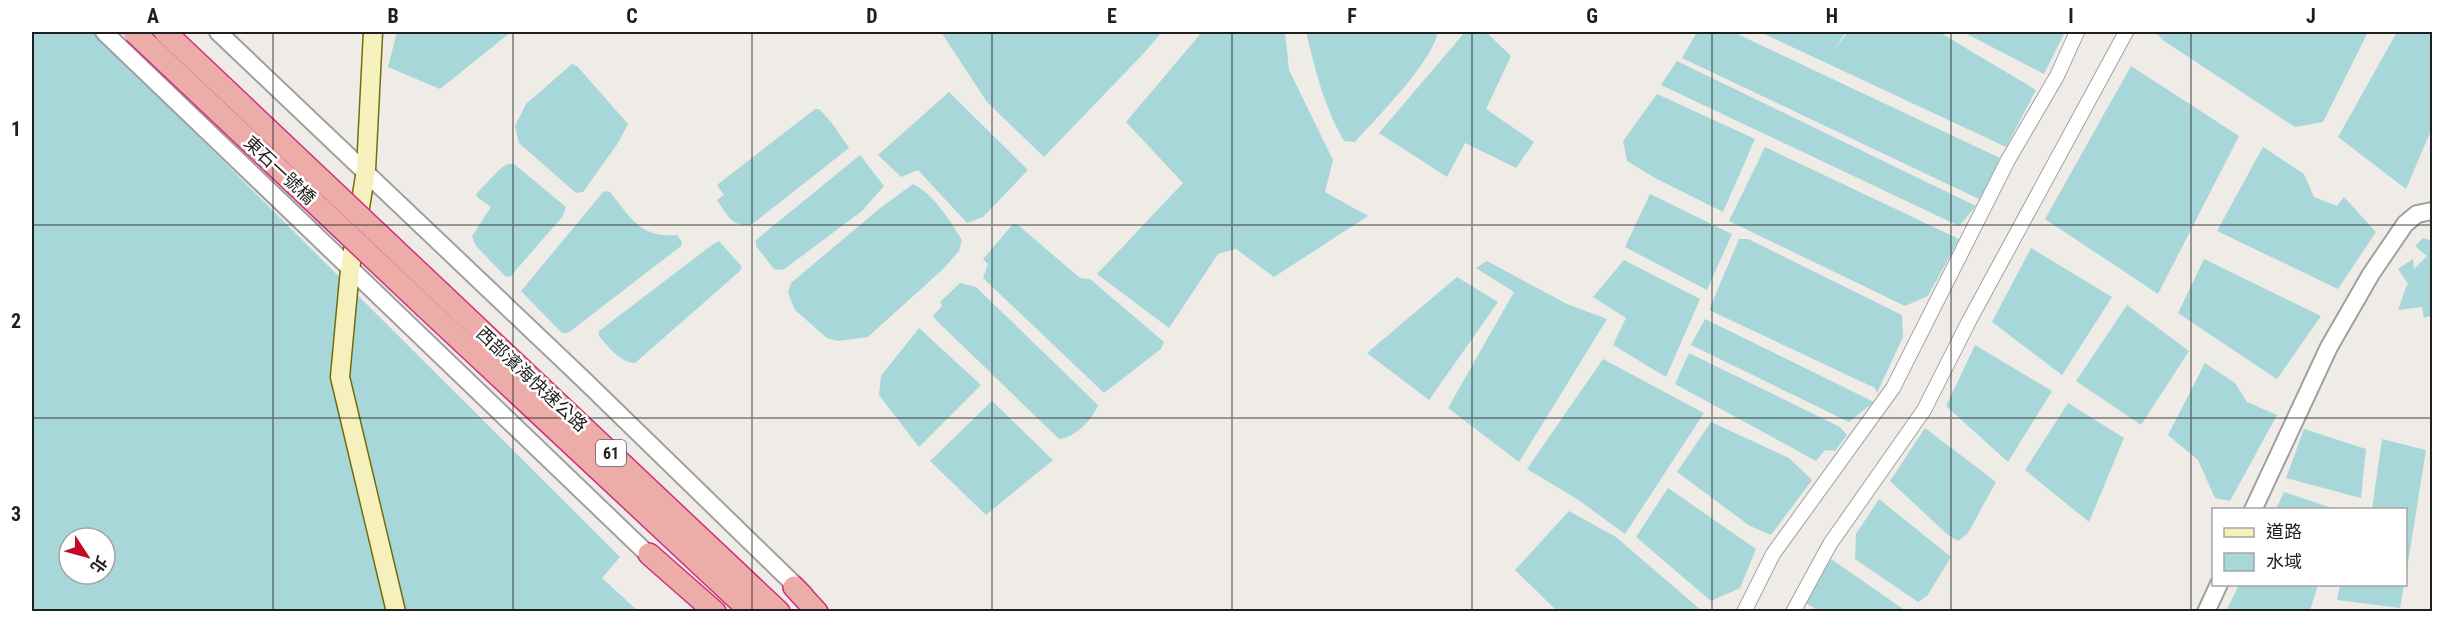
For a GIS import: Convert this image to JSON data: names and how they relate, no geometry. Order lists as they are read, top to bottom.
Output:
{
  "streets": {
    "highway": ["東石一號橋", "西部濱海快速公路", "61"]
  },
  "crossings": [
    ["東石一號橋", "西部濱海快速公路"]
  ],
  "legend": ["道路", "水域"],
  "north": "bottom right",
  "grid": {
    "columns": [
      "A",
      "B",
      "C",
      "D",
      "E",
      "F",
      "G",
      "H",
      "I",
      "J"
    ],
    "rows": ["1", "2", "3"]
  }
}
